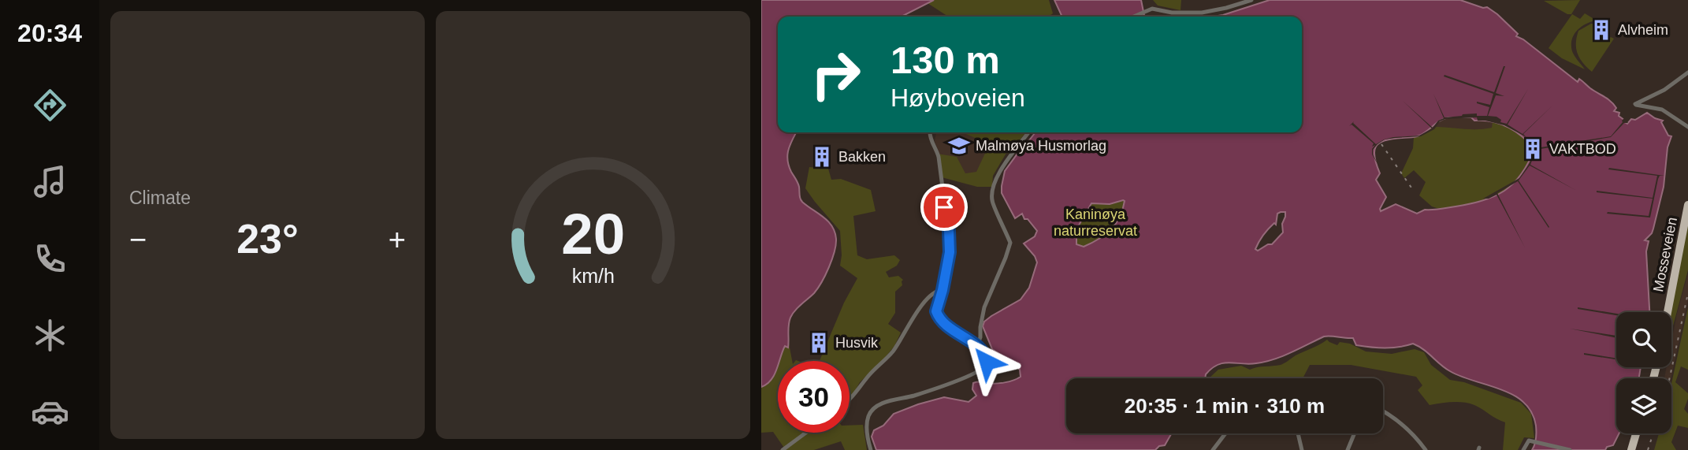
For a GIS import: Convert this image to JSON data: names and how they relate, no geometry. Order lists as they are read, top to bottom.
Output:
{
  "streets": {
    "highway": ["Mosseveien"]
  },
  "parks": ["Kaninøya naturreservat"],
  "places": {
    "building": [
      "Alvheim",
      "VAKTBOD",
      "Bakken",
      "Husvik"
    ],
    "school or university": ["Malmøya Husmorlag"]
  },
  "page": {
    "tabs": "20:34",
    "tile": "Climate",
    "turn": ["130 m", "Høyboveien"],
    "heat": ["−", "23°", "+"],
    "limit": "30",
    "trip": "20:35 · 1 min · 310 m",
    "gauge": ["20", "km/h"]
  }
}
